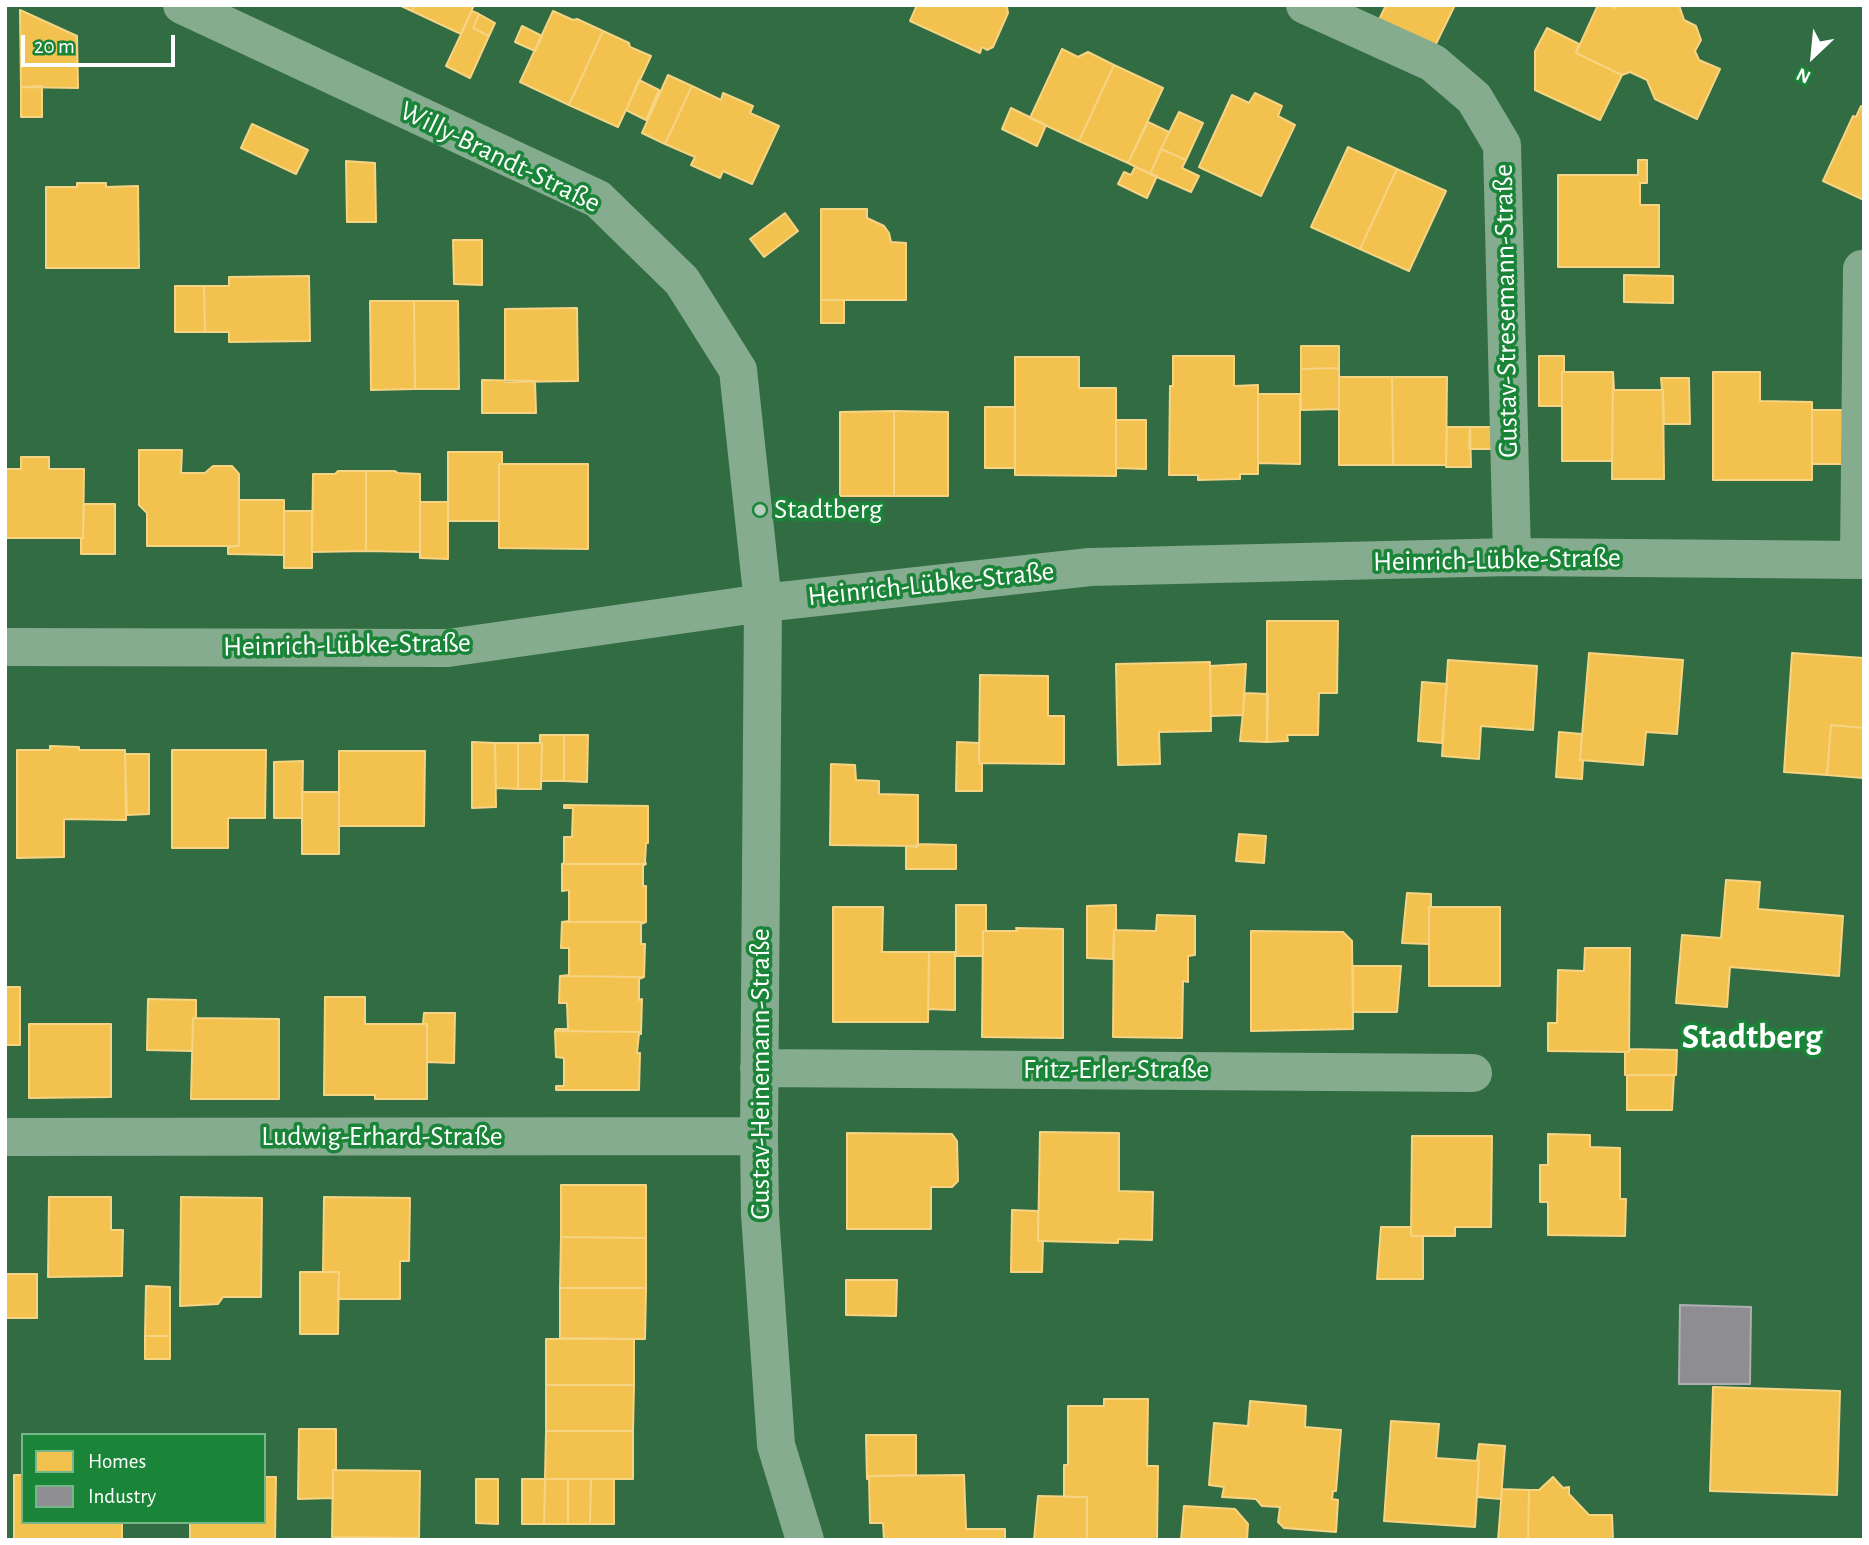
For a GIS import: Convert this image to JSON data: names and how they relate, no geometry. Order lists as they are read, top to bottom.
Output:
{
  "streets": {
    "street": [
      "Willy-Brandt-Straße",
      "Gustav-Stresemann-Straße",
      "Heinrich-Lübke-Straße",
      "Fritz-Erler-Straße",
      "Gustav-Heinemann-Straße",
      "Ludwig-Erhard-Straße"
    ]
  },
  "crossings": [
    ["Willy-Brandt-Straße", "Heinrich-Lübke-Straße"],
    ["Willy-Brandt-Straße", "Gustav-Heinemann-Straße"],
    ["Gustav-Stresemann-Straße", "Heinrich-Lübke-Straße"],
    ["Heinrich-Lübke-Straße", "Gustav-Heinemann-Straße"],
    ["Fritz-Erler-Straße", "Gustav-Heinemann-Straße"],
    ["Gustav-Heinemann-Straße", "Ludwig-Erhard-Straße"]
  ],
  "districts": ["Stadtberg"],
  "places": ["Stadtberg"],
  "legend": ["Homes", "Industry"],
  "scale_bar": "20 m",
  "north": "bottom left"
}
